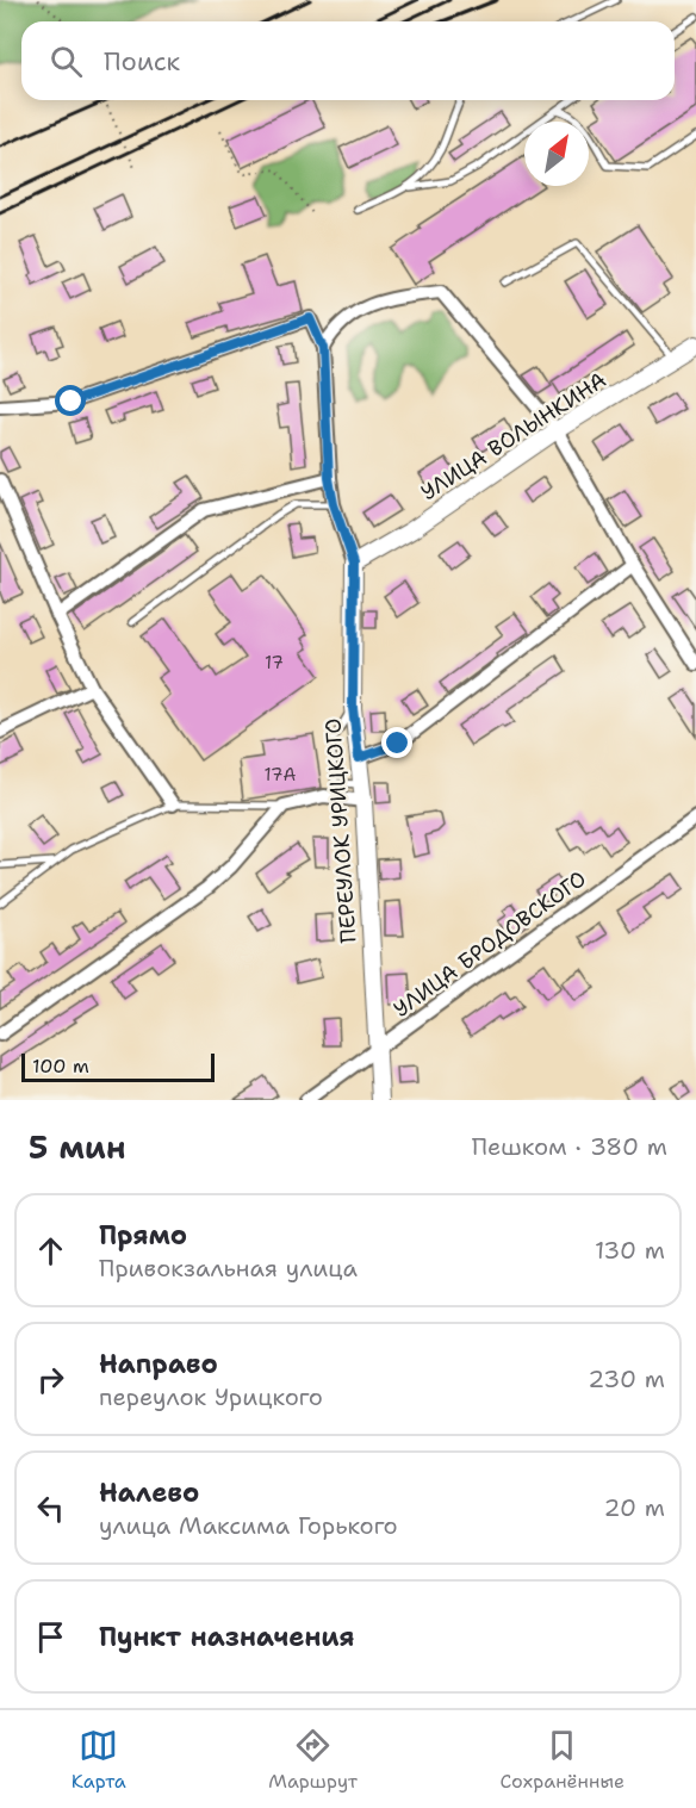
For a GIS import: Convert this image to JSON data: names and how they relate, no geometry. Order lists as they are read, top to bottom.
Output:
{
  "streets": {
    "street": ["УЛИЦА ВОЛЫНКИНА", "ПЕРЕУЛОК УРИЦКОГО", "УЛИЦА БРОДОВСКОГО"]
  },
  "crossings": [
    ["УЛИЦА ВОЛЫНКИНА", "ПЕРЕУЛОК УРИЦКОГО"],
    ["ПЕРЕУЛОК УРИЦКОГО", "УЛИЦА БРОДОВСКОГО"]
  ],
  "house_numbers": ["17", "17А"],
  "scale_bar": "100 m",
  "north": "top right",
  "page": {
    "search": "Поиск",
    "scale": "100 m",
    "heading": ["5 мин", "Пешком · 380 m"],
    "list": [
      ["Прямо", "Привокзальная улица", "130 m"],
      ["Направо", "переулок Урицкого", "230 m"],
      ["Налево", "улица Максима Горького", "20 m"],
      "Пункт назначения"
    ],
    "nav": ["Карта", "Маршрут", "Сохранённые"]
  }
}
